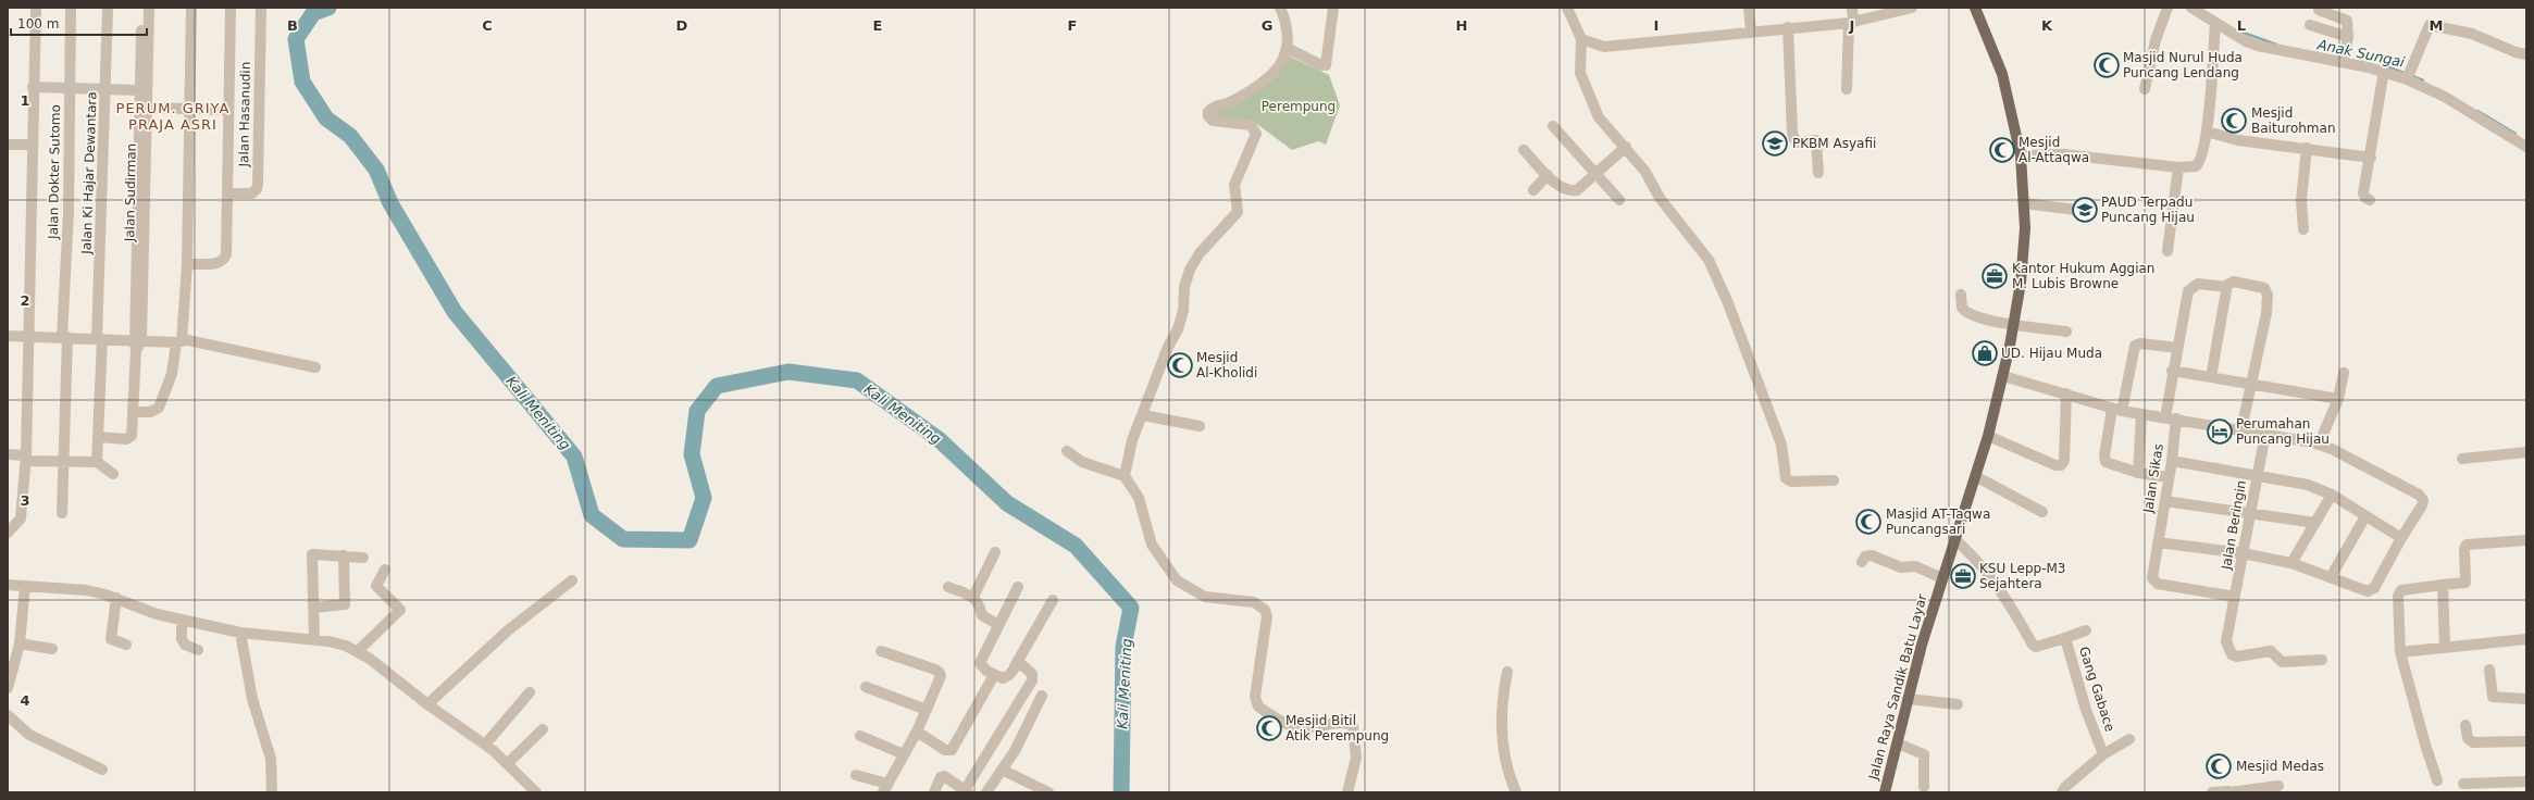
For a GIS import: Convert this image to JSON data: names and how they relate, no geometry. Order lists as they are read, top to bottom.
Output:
{
  "streets": {
    "main road": ["Jalan Raya Sandik Batu Layar"],
    "street": [
      "Jalan Hasanudin",
      "Jalan Dokter Sutomo",
      "Jalan Ki Hajar Dewantara",
      "Jalan Sudirman",
      "Jalan Sikas",
      "Jalan Beringin",
      "Gang Gabace"
    ]
  },
  "crossings": [
    ["Jalan Ki Hajar Dewantara", "Jalan Sudirman"],
    ["Jalan Sikas", "Jalan Beringin"],
    ["Jalan Raya Sandik Batu Layar", "Gang Gabace"]
  ],
  "districts": ["PERUM. GRIYA PRAJA ASRI"],
  "water": ["Anak Sungai", "Kali Meniting"],
  "parks": ["Perempung"],
  "places": {
    "mosque": [
      "Masjid Nurul Huda Puncang Lendang",
      "Mesjid Baiturohman",
      "Mesjid Al-Attaqwa",
      "Mesjid Al-Kholidi",
      "Masjid AT-Taqwa Puncangsari",
      "Mesjid Bitil Atik Perempung",
      "Mesjid Medas"
    ],
    "school or university": ["PKBM Asyafii", "PAUD Terpadu Puncang Hijau"],
    "office": ["Kantor Hukum Aggian M. Lubis Browne", "KSU Lepp-M3 Sejahtera"],
    "shop": ["UD. Hijau Muda"],
    "hotel": ["Perumahan Puncang Hijau"]
  },
  "scale_bar": "100 m",
  "grid": {
    "columns": [
      "B",
      "C",
      "D",
      "E",
      "F",
      "G",
      "H",
      "I",
      "J",
      "K",
      "L",
      "M"
    ],
    "rows": [
      "1",
      "2",
      "3",
      "4"
    ]
  }
}
